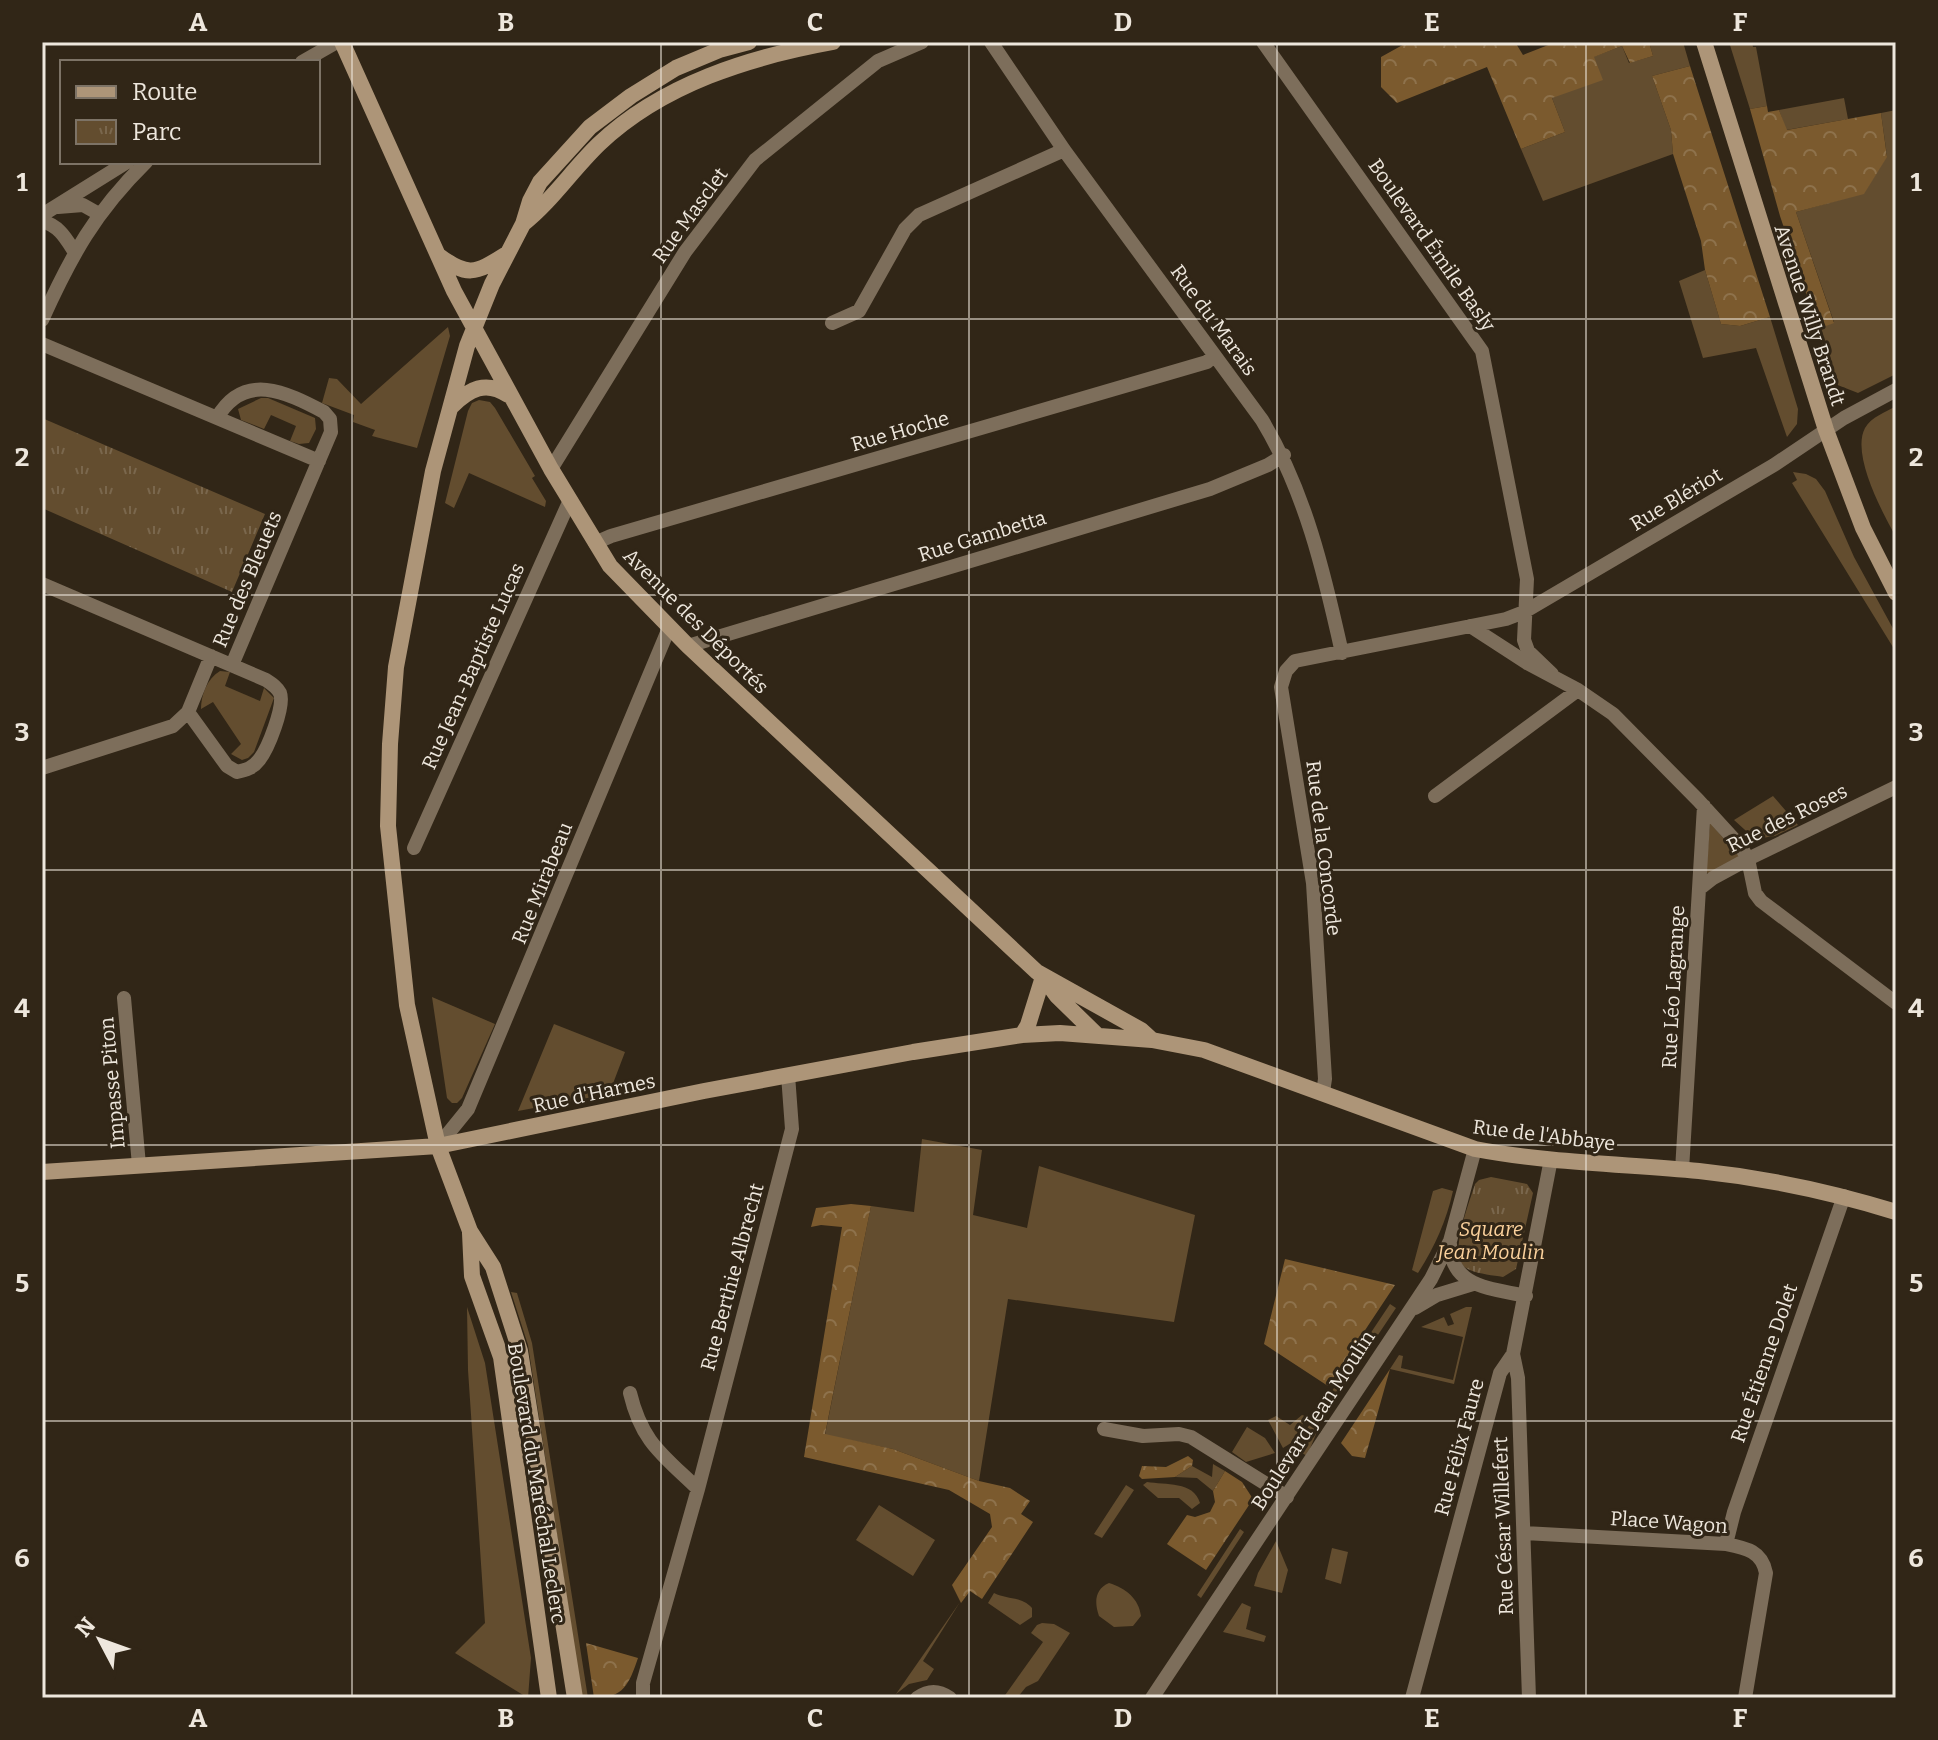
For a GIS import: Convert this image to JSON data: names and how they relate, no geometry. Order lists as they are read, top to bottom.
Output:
{
  "streets": {
    "main road": [
      "Avenue Willy Brandt",
      "Avenue des Déportés",
      "Rue d'Harnes",
      "Rue de l'Abbaye",
      "Boulevard du Maréchal Leclerc"
    ],
    "street": [
      "Rue Masclet",
      "Boulevard Émile Basly",
      "Rue du Marais",
      "Rue Hoche",
      "Rue Blériot",
      "Rue Gambetta",
      "Rue des Bleuets",
      "Rue Jean-Baptiste Lucas",
      "Rue des Roses",
      "Rue de la Concorde",
      "Rue Mirabeau",
      "Rue Léo Lagrange",
      "Impasse Piton",
      "Rue Berthie Albrecht",
      "Rue Étienne Dolet",
      "Boulevard Jean Moulin",
      "Rue Félix Faure",
      "Place Wagon",
      "Rue César Willefert"
    ]
  },
  "crossings": [
    ["Rue Masclet", "Avenue des Déportés"],
    ["Boulevard Émile Basly", "Rue Blériot"],
    ["Avenue Willy Brandt", "Rue Blériot"],
    ["Rue du Marais", "Rue Hoche"],
    ["Rue du Marais", "Rue Blériot"],
    ["Rue du Marais", "Rue Gambetta"],
    ["Rue du Marais", "Rue de la Concorde"],
    ["Rue Hoche", "Avenue des Déportés"],
    ["Rue Blériot", "Rue de la Concorde"],
    ["Rue Gambetta", "Avenue des Déportés"],
    ["Avenue des Déportés", "Rue Jean-Baptiste Lucas"],
    ["Avenue des Déportés", "Rue Mirabeau"],
    ["Avenue des Déportés", "Rue d'Harnes"],
    ["Avenue des Déportés", "Rue de l'Abbaye"],
    ["Rue des Roses", "Rue Léo Lagrange"],
    ["Rue de la Concorde", "Rue de l'Abbaye"],
    ["Rue Mirabeau", "Rue d'Harnes"],
    ["Rue Léo Lagrange", "Rue de l'Abbaye"],
    ["Impasse Piton", "Rue d'Harnes"],
    ["Rue d'Harnes", "Rue de l'Abbaye"],
    ["Rue d'Harnes", "Rue Berthie Albrecht"],
    ["Rue de l'Abbaye", "Rue Étienne Dolet"],
    ["Rue de l'Abbaye", "Boulevard Jean Moulin"],
    ["Rue de l'Abbaye", "Rue Félix Faure"],
    ["Rue Étienne Dolet", "Place Wagon"],
    ["Rue Félix Faure", "Rue César Willefert"],
    ["Place Wagon", "Rue César Willefert"]
  ],
  "parks": ["Square Jean Moulin"],
  "legend": ["Route", "Parc"],
  "north": "top left",
  "grid": {
    "columns": [
      "A",
      "B",
      "C",
      "D",
      "E",
      "F"
    ],
    "rows": [
      "1",
      "2",
      "3",
      "4",
      "5",
      "6"
    ]
  }
}
